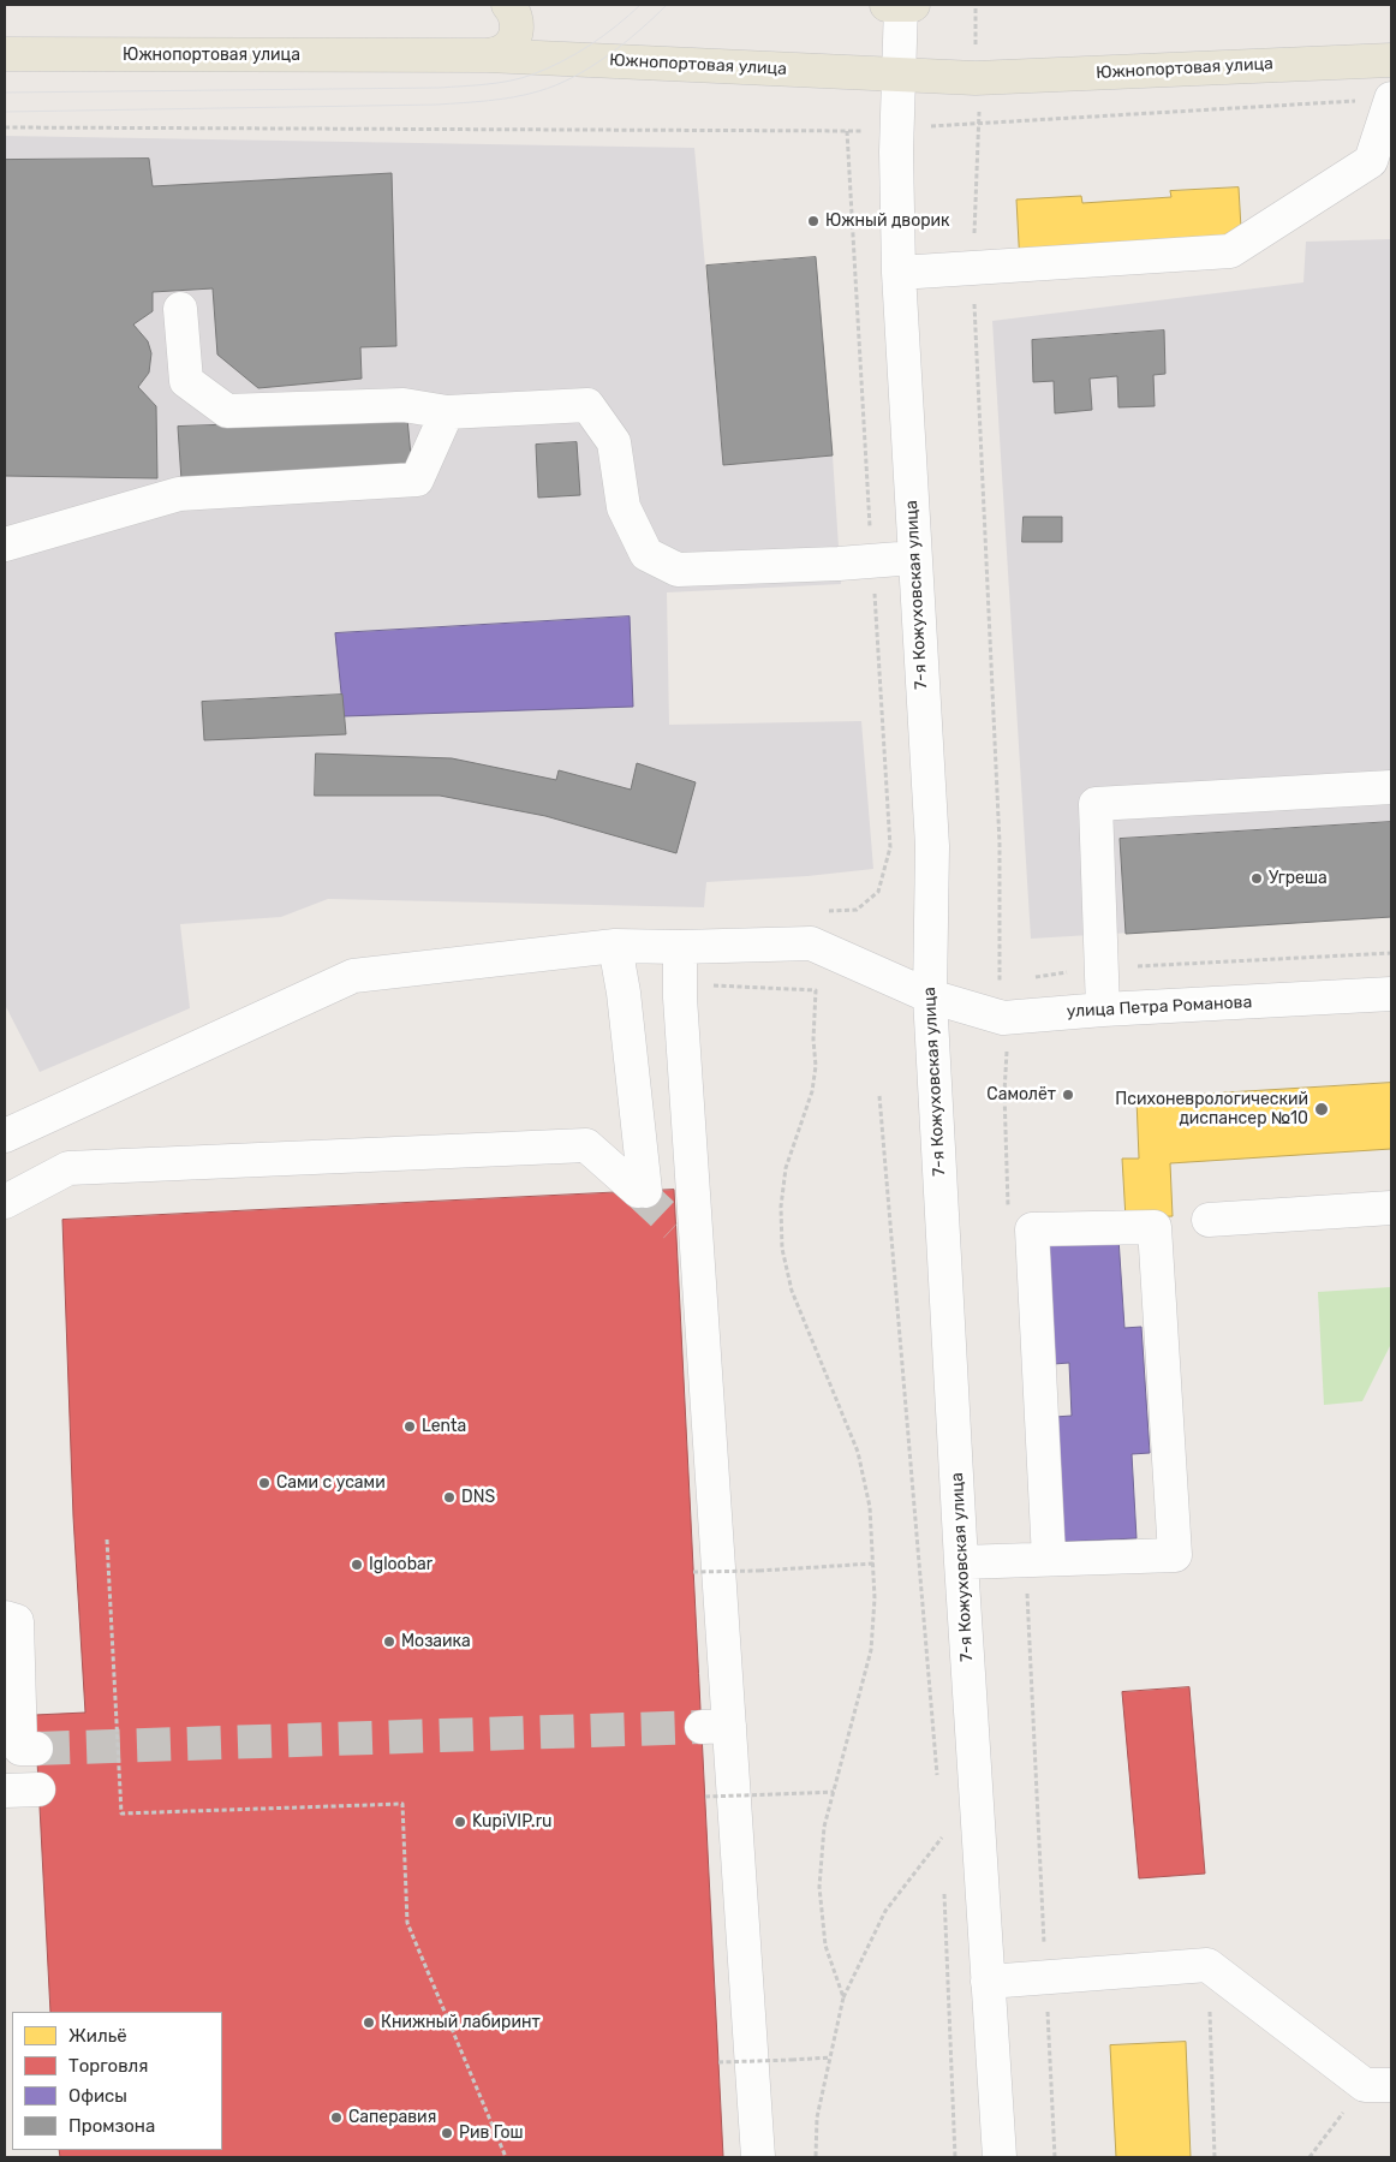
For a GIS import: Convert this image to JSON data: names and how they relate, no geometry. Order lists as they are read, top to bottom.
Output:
{
  "streets": {
    "main road": ["Южнопортовая улица"],
    "street": ["7-я Кожуховская улица", "улица Петра Романова"]
  },
  "crossings": [
    ["Южнопортовая улица", "7-я Кожуховская улица"],
    ["7-я Кожуховская улица", "улица Петра Романова"]
  ],
  "places": [
    "Южный дворик",
    "Угреша",
    "Самолёт",
    "Психоневрологический диспансер №10",
    "Lenta",
    "Сами с усами",
    "DNS",
    "Igloobar",
    "Мозаика",
    "KupiVIP.ru",
    "Книжный лабиринт",
    "Саперавия",
    "Рив Гош"
  ],
  "legend": [
    "Жильё",
    "Торговля",
    "Офисы",
    "Промзона"
  ]
}
